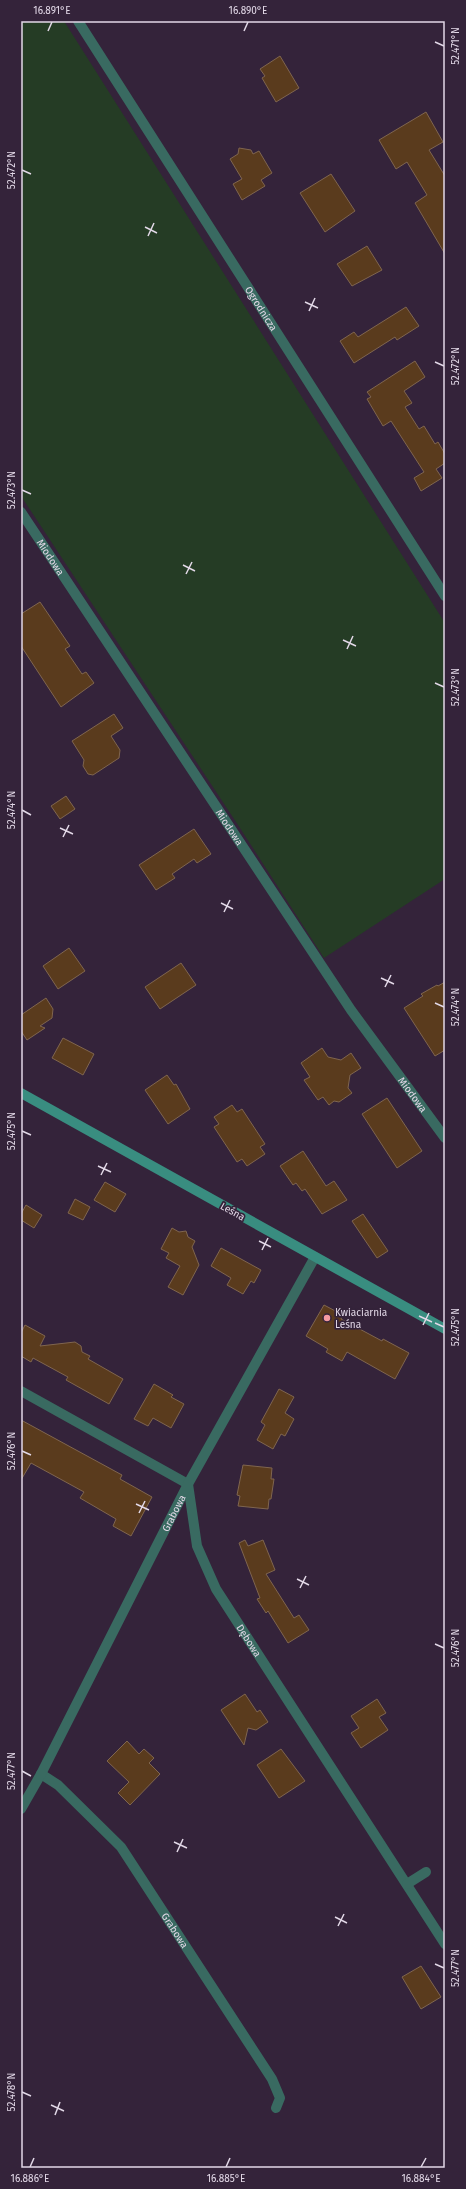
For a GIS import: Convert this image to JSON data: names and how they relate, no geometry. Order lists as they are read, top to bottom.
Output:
{
  "streets": {
    "street": [
      "Ogrodnicza",
      "Miodowa",
      "Leśna",
      "Grabowa",
      "Dębowa"
    ]
  },
  "crossings": [
    ["Leśna", "Grabowa"],
    ["Grabowa", "Dębowa"]
  ],
  "places": ["Kwiaciarnia Leśna"],
  "coordinates": [
    "16.891°E",
    "16.890°E",
    "52.471°N",
    "52.472°N",
    "52.473°N",
    "52.474°N",
    "52.475°N",
    "52.476°N",
    "52.477°N",
    "52.478°N",
    "16.886°E",
    "16.885°E",
    "16.884°E"
  ]
}
